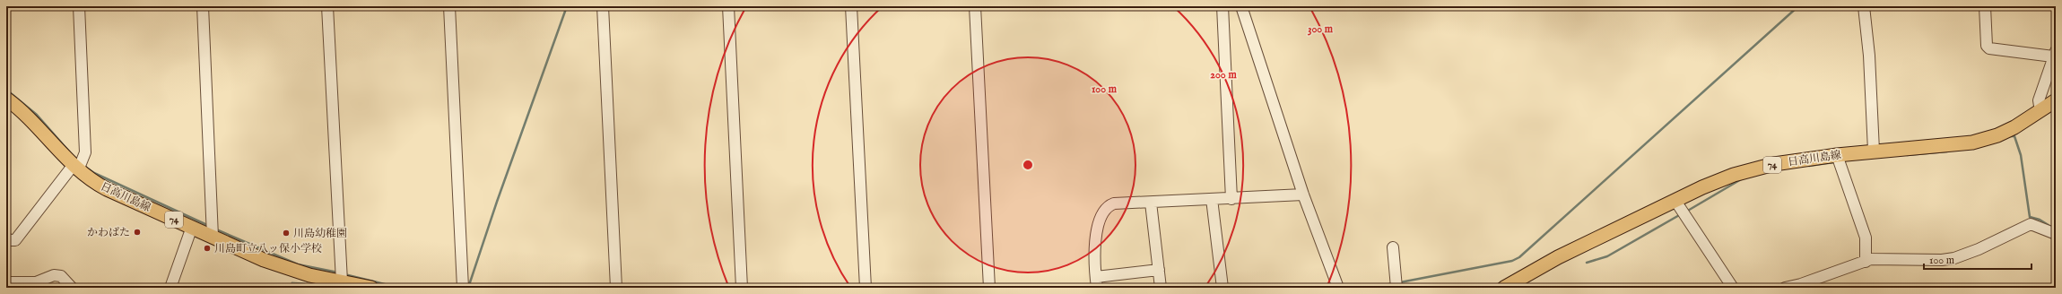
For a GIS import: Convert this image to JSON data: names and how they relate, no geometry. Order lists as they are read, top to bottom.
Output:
{
  "streets": {
    "main road": ["日高川島線", "74"]
  },
  "places": ["かわばた", "川島幼稚園", "川島町立八ッ保小学校"],
  "scale_bar": "100 m",
  "rings": ["300 m", "200 m", "100 m"]
}
